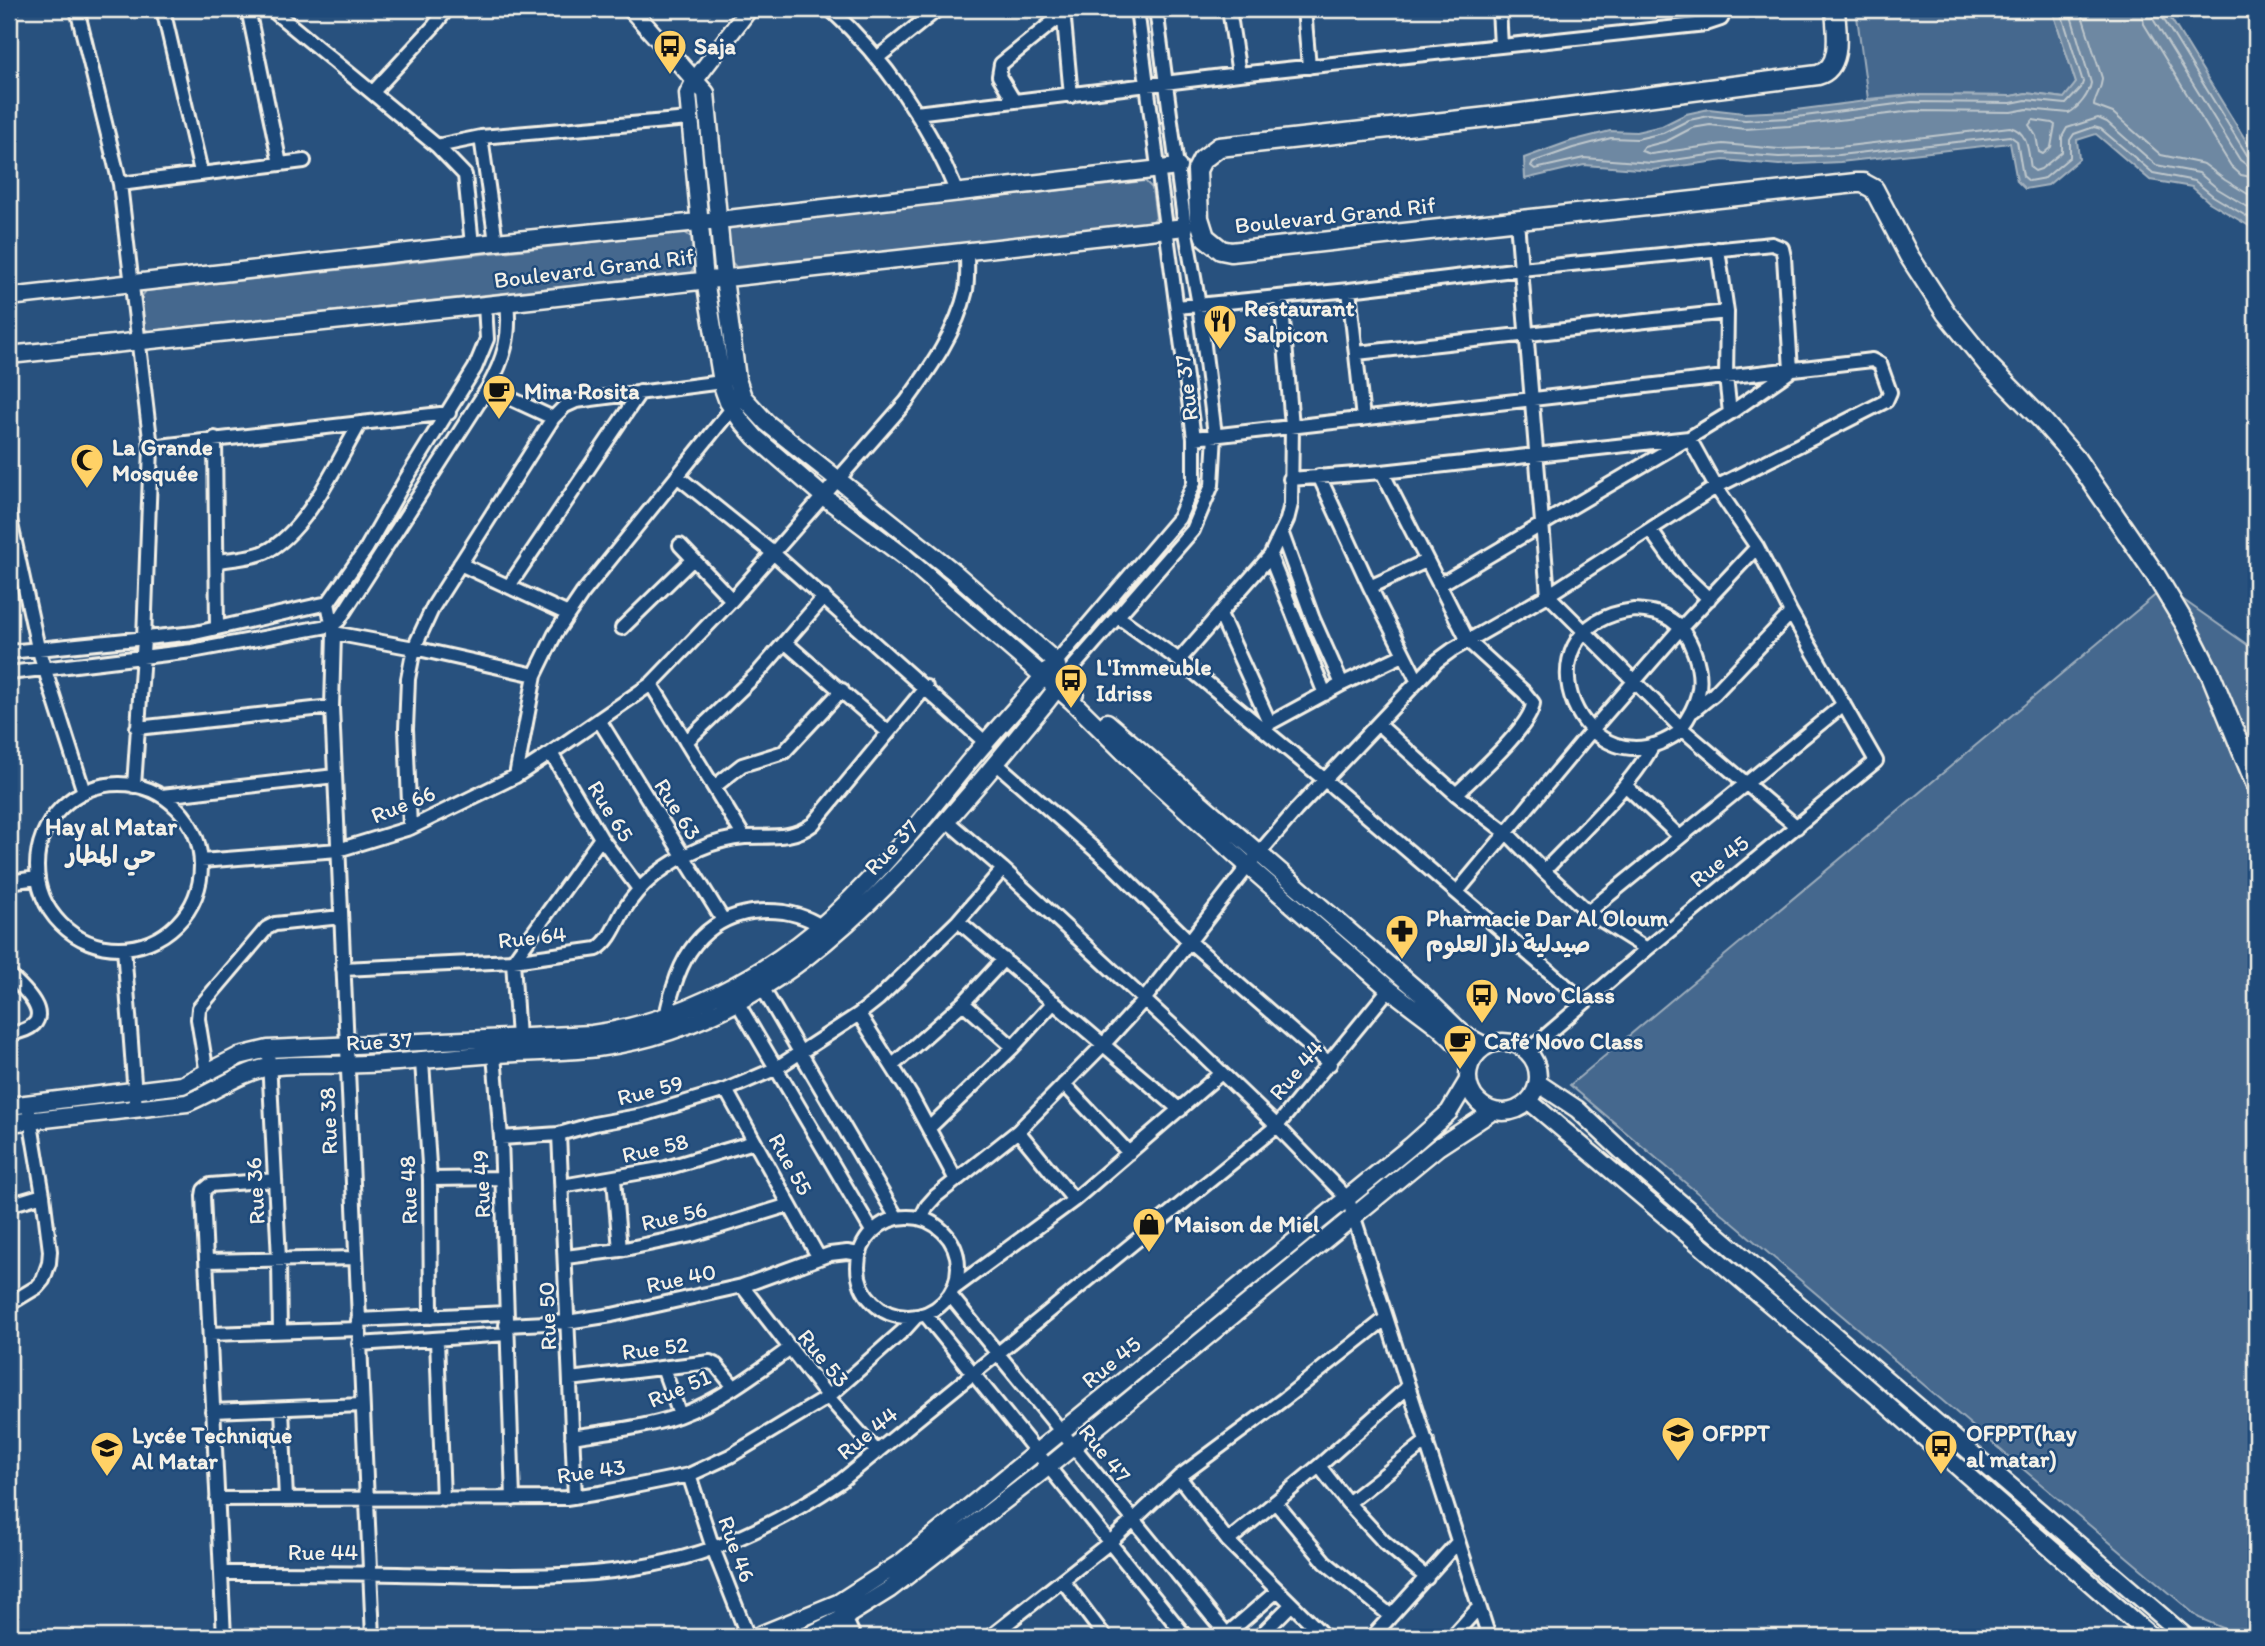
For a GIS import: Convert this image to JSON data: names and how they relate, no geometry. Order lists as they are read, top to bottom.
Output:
{
  "streets": {
    "main road": ["Boulevard Grand Rif"],
    "street": [
      "Rue 37",
      "Rue 66",
      "Rue 63",
      "Rue 65",
      "Rue 45",
      "Rue 64",
      "Rue 44",
      "Rue 59",
      "Rue 38",
      "Rue 58",
      "Rue 55",
      "Rue 49",
      "Rue 48",
      "Rue 36",
      "Rue 56",
      "Rue 40",
      "Rue 50",
      "Rue 52",
      "Rue 53",
      "Rue 51",
      "Rue 47",
      "Rue 43",
      "Rue 46"
    ]
  },
  "crossings": [
    ["Boulevard Grand Rif", "Rue 37"],
    ["Boulevard Grand Rif", "Rue 66"],
    ["Rue 37", "Rue 38"],
    ["Rue 37", "Rue 49"],
    ["Rue 37", "Rue 48"],
    ["Rue 37", "Rue 36"],
    ["Rue 66", "Rue 63"],
    ["Rue 66", "Rue 65"],
    ["Rue 66", "Rue 38"],
    ["Rue 63", "Rue 64"],
    ["Rue 65", "Rue 64"],
    ["Rue 45", "Rue 47"],
    ["Rue 64", "Rue 38"],
    ["Rue 44", "Rue 38"],
    ["Rue 44", "Rue 53"],
    ["Rue 44", "Rue 47"],
    ["Rue 44", "Rue 46"],
    ["Rue 59", "Rue 55"],
    ["Rue 59", "Rue 49"],
    ["Rue 59", "Rue 50"],
    ["Rue 38", "Rue 40"],
    ["Rue 38", "Rue 43"],
    ["Rue 58", "Rue 55"],
    ["Rue 58", "Rue 50"],
    ["Rue 55", "Rue 56"],
    ["Rue 55", "Rue 40"],
    ["Rue 49", "Rue 40"],
    ["Rue 49", "Rue 43"],
    ["Rue 48", "Rue 40"],
    ["Rue 36", "Rue 40"],
    ["Rue 56", "Rue 50"],
    ["Rue 40", "Rue 50"],
    ["Rue 40", "Rue 53"],
    ["Rue 40", "Rue 47"],
    ["Rue 40", "Rue 43"],
    ["Rue 50", "Rue 52"],
    ["Rue 50", "Rue 51"],
    ["Rue 50", "Rue 43"],
    ["Rue 52", "Rue 51"],
    ["Rue 53", "Rue 51"],
    ["Rue 53", "Rue 43"],
    ["Rue 47", "Rue 43"],
    ["Rue 43", "Rue 46"]
  ],
  "districts": ["Hay al Matar حي المطار"],
  "places": {
    "bus stop": [
      "Saja",
      "L'Immeuble Idriss",
      "Novo Class",
      "OFPPT(hay al matar)"
    ],
    "restaurant": ["Restaurant Salpicon"],
    "cafe": ["Mina Rosita", "Café Novo Class"],
    "mosque": ["La Grande Mosquée"],
    "pharmacy": ["Pharmacie Dar Al Oloum صيدلية دار العلوم"],
    "shop": ["Maison de Miel"],
    "school or university": ["OFPPT", "Lycée Technique Al Matar"]
  }
}
